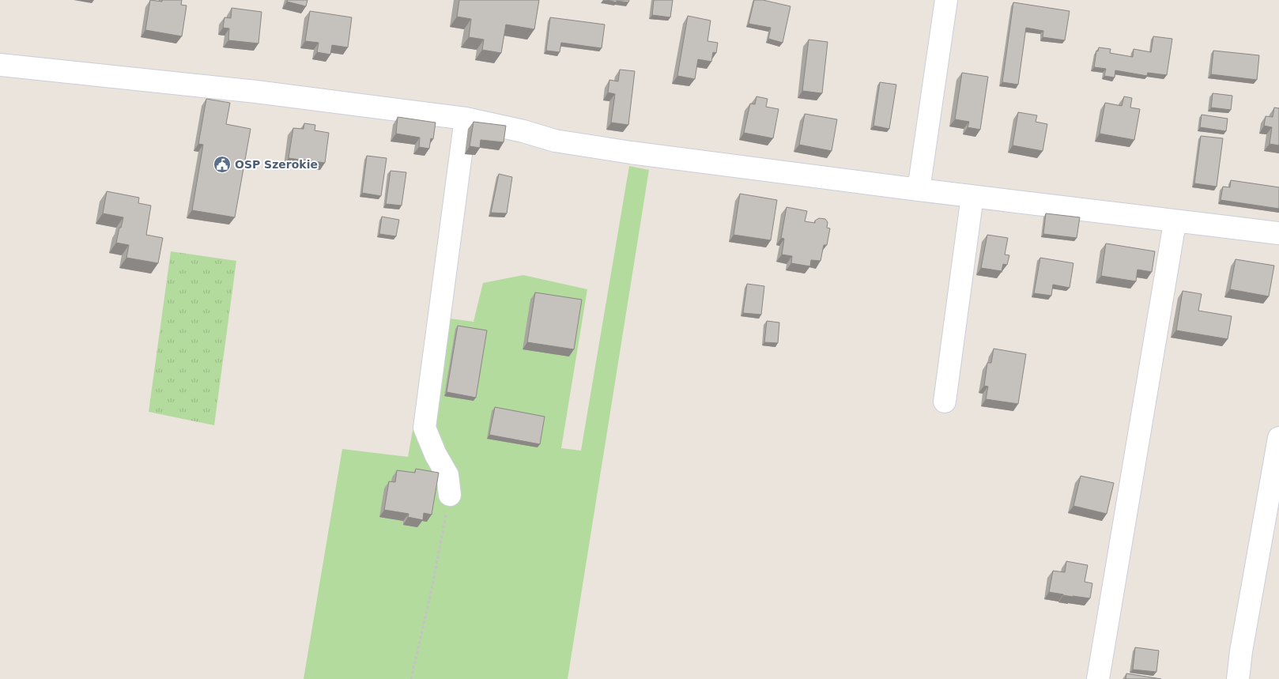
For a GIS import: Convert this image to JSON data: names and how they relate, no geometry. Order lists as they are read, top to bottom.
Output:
{
  "places": {
    "public building": ["OSP Szerokie"]
  }
}
